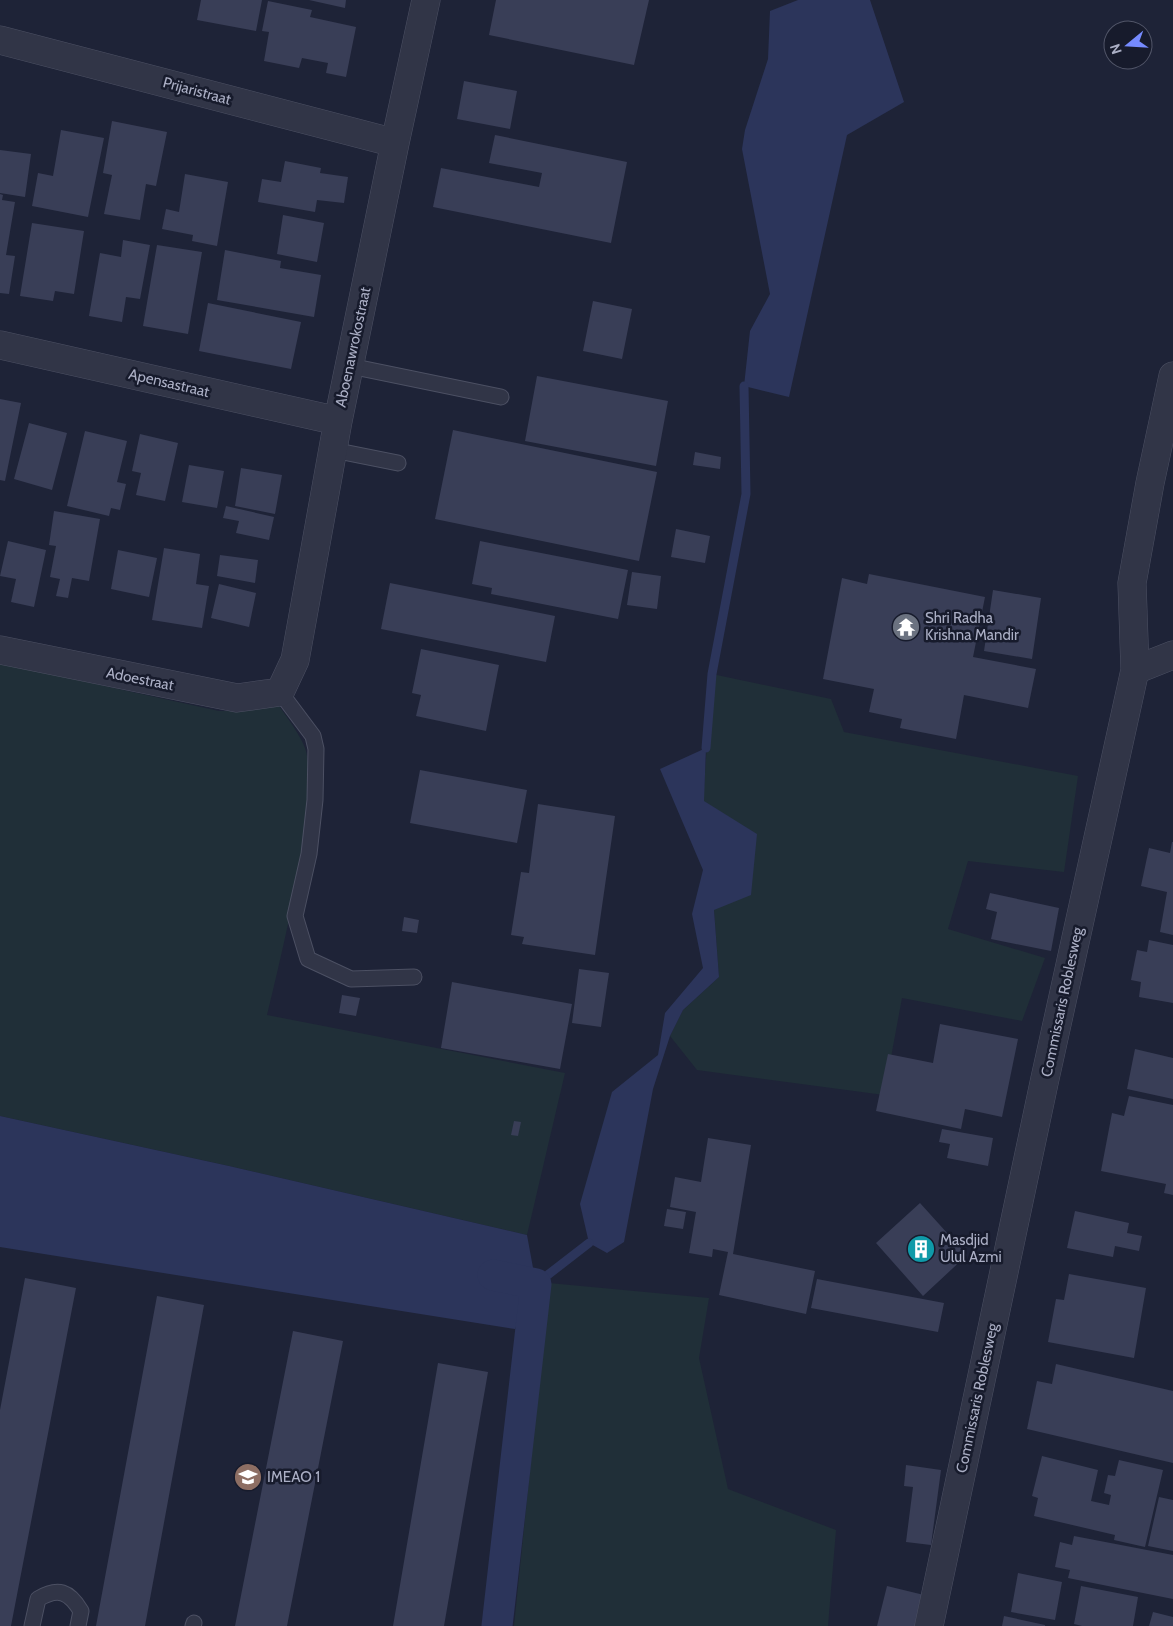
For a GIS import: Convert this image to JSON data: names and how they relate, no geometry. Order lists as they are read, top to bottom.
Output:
{
  "streets": {
    "street": [
      "Prijaristraat",
      "Aboenawrokostraat",
      "Apensastraat",
      "Adoestraat",
      "Commissaris Roblesweg"
    ]
  },
  "crossings": [
    ["Prijaristraat", "Aboenawrokostraat"],
    ["Aboenawrokostraat", "Apensastraat"],
    ["Aboenawrokostraat", "Adoestraat"]
  ],
  "places": {
    "temple": ["Shri Radha Krishna Mandir"],
    "building": ["Masdjid Ulul Azmi"],
    "school or university": ["IMEAO 1"]
  },
  "north": "left"
}
